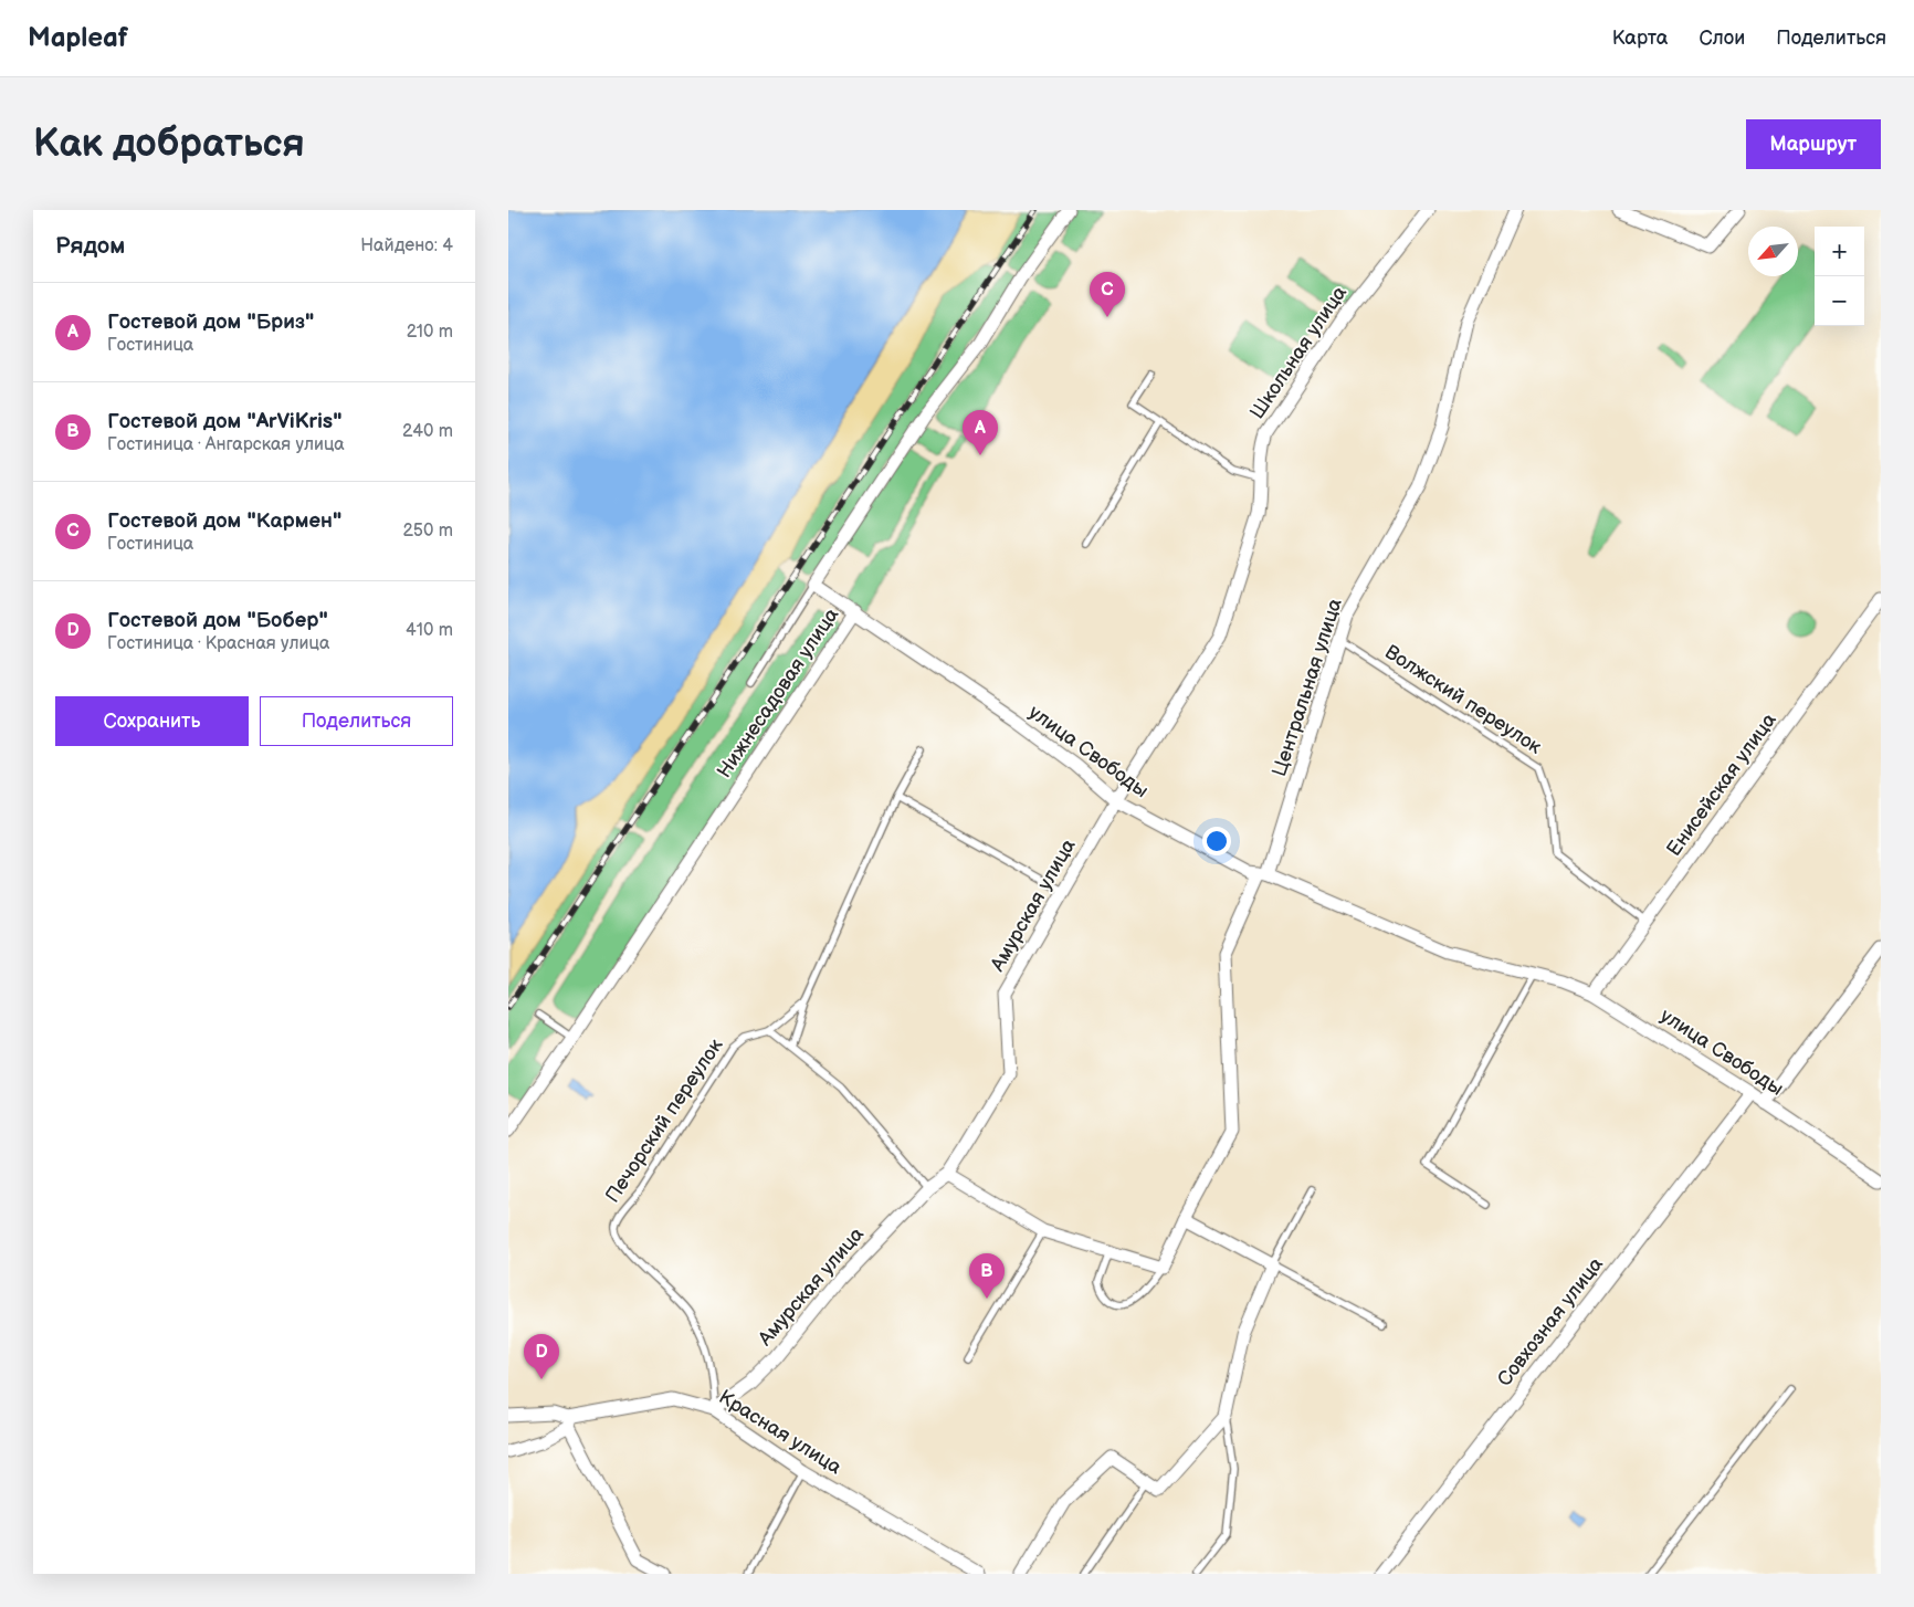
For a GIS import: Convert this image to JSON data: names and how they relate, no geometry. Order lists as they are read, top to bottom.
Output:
{
  "streets": {
    "street": [
      "Школьная улица",
      "Центральная улица",
      "Нижнесадовая улица",
      "улица Свободы",
      "Енисейская улица",
      "Амурская улица",
      "Совхозная улица",
      "Красная улица"
    ],
    "lane": ["Волжский переулок", "Печорский переулок"]
  },
  "crossings": [
    ["Школьная улица", "Амурская улица"],
    ["Центральная улица", "Волжский переулок"],
    ["Центральная улица", "улица Свободы"],
    ["Нижнесадовая улица", "улица Свободы"],
    ["Волжский переулок", "Енисейская улица"],
    ["улица Свободы", "Енисейская улица"],
    ["улица Свободы", "Амурская улица"],
    ["улица Свободы", "Совхозная улица"],
    ["Амурская улица", "Печорский переулок"],
    ["Амурская улица", "Красная улица"],
    ["Печорский переулок", "Красная улица"]
  ],
  "north": "bottom left",
  "page": {
    "header": "Mapleaf",
    "nav": ["Карта", "Слои", "Поделиться"],
    "buttons": [
      "Маршрут",
      ["Сохранить", "Поделиться"]
    ],
    "title": "Как добраться",
    "heading": ["Рядом", "Найдено: 4"],
    "map_buttons": ["+", "−"],
    "pins": [
      "C",
      "A",
      "B",
      "D"
    ],
    "list": [
      {
        "mark": "A",
        "name": "Гостевой дом \"Бриз\"",
        "note": "Гостиница",
        "value": "210 m"
      },
      {
        "mark": "B",
        "name": "Гостевой дом \"ArViKris\"",
        "note": "Гостиница · Ангарская улица",
        "value": "240 m"
      },
      {
        "mark": "C",
        "name": "Гостевой дом \"Кармен\"",
        "note": "Гостиница",
        "value": "250 m"
      },
      {
        "mark": "D",
        "name": "Гостевой дом \"Бобер\"",
        "note": "Гостиница · Красная улица",
        "value": "410 m"
      }
    ]
  }
}
